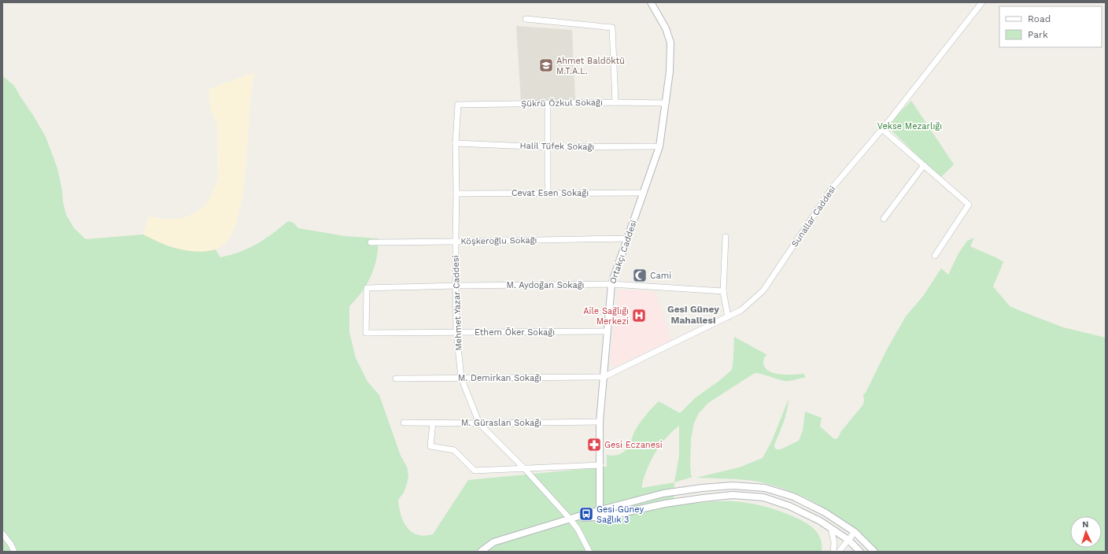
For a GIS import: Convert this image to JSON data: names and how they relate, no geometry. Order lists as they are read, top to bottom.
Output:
{
  "streets": {
    "street": [
      "Şükrü Özkul Sokağı",
      "Halil Tüfek Sokağı",
      "Cevat Esen Sokağı",
      "Sunallar Caddesi",
      "Köşkeroğlu Sokağı",
      "Ortakçı Caddesi",
      "M. Aydoğan Sokağı",
      "Mehmet Yazar Caddesi",
      "Ethem Öker Sokağı",
      "M. Demirkan Sokağı",
      "M. Güraslan Sokağı"
    ]
  },
  "crossings": [
    ["Şükrü Özkul Sokağı", "Ortakçı Caddesi"],
    ["Şükrü Özkul Sokağı", "Mehmet Yazar Caddesi"],
    ["Halil Tüfek Sokağı", "Ortakçı Caddesi"],
    ["Halil Tüfek Sokağı", "Mehmet Yazar Caddesi"],
    ["Cevat Esen Sokağı", "Ortakçı Caddesi"],
    ["Cevat Esen Sokağı", "Mehmet Yazar Caddesi"],
    ["Sunallar Caddesi", "Ortakçı Caddesi"],
    ["Sunallar Caddesi", "M. Demirkan Sokağı"],
    ["Köşkeroğlu Sokağı", "Ortakçı Caddesi"],
    ["Köşkeroğlu Sokağı", "Mehmet Yazar Caddesi"],
    ["Ortakçı Caddesi", "M. Aydoğan Sokağı"],
    ["Ortakçı Caddesi", "Ethem Öker Sokağı"],
    ["Ortakçı Caddesi", "M. Demirkan Sokağı"],
    ["Ortakçı Caddesi", "M. Güraslan Sokağı"],
    ["M. Aydoğan Sokağı", "Mehmet Yazar Caddesi"],
    ["M. Aydoğan Sokağı", "Ethem Öker Sokağı"],
    ["Mehmet Yazar Caddesi", "Ethem Öker Sokağı"],
    ["Mehmet Yazar Caddesi", "M. Demirkan Sokağı"],
    ["Mehmet Yazar Caddesi", "M. Güraslan Sokağı"]
  ],
  "districts": ["Gesi Güney Mahallesi"],
  "parks": ["Vekse Mezarlığı"],
  "places": {
    "school or university": ["Ahmet Baldöktü M.T.A.L."],
    "mosque": ["Cami"],
    "hospital": ["Aile Sağlığı Merkezi"],
    "pharmacy": ["Gesi Eczanesi"],
    "bus stop": ["Gesi Güney Sağlık 3"]
  },
  "legend": ["Road", "Park"],
  "north": "top"
}
